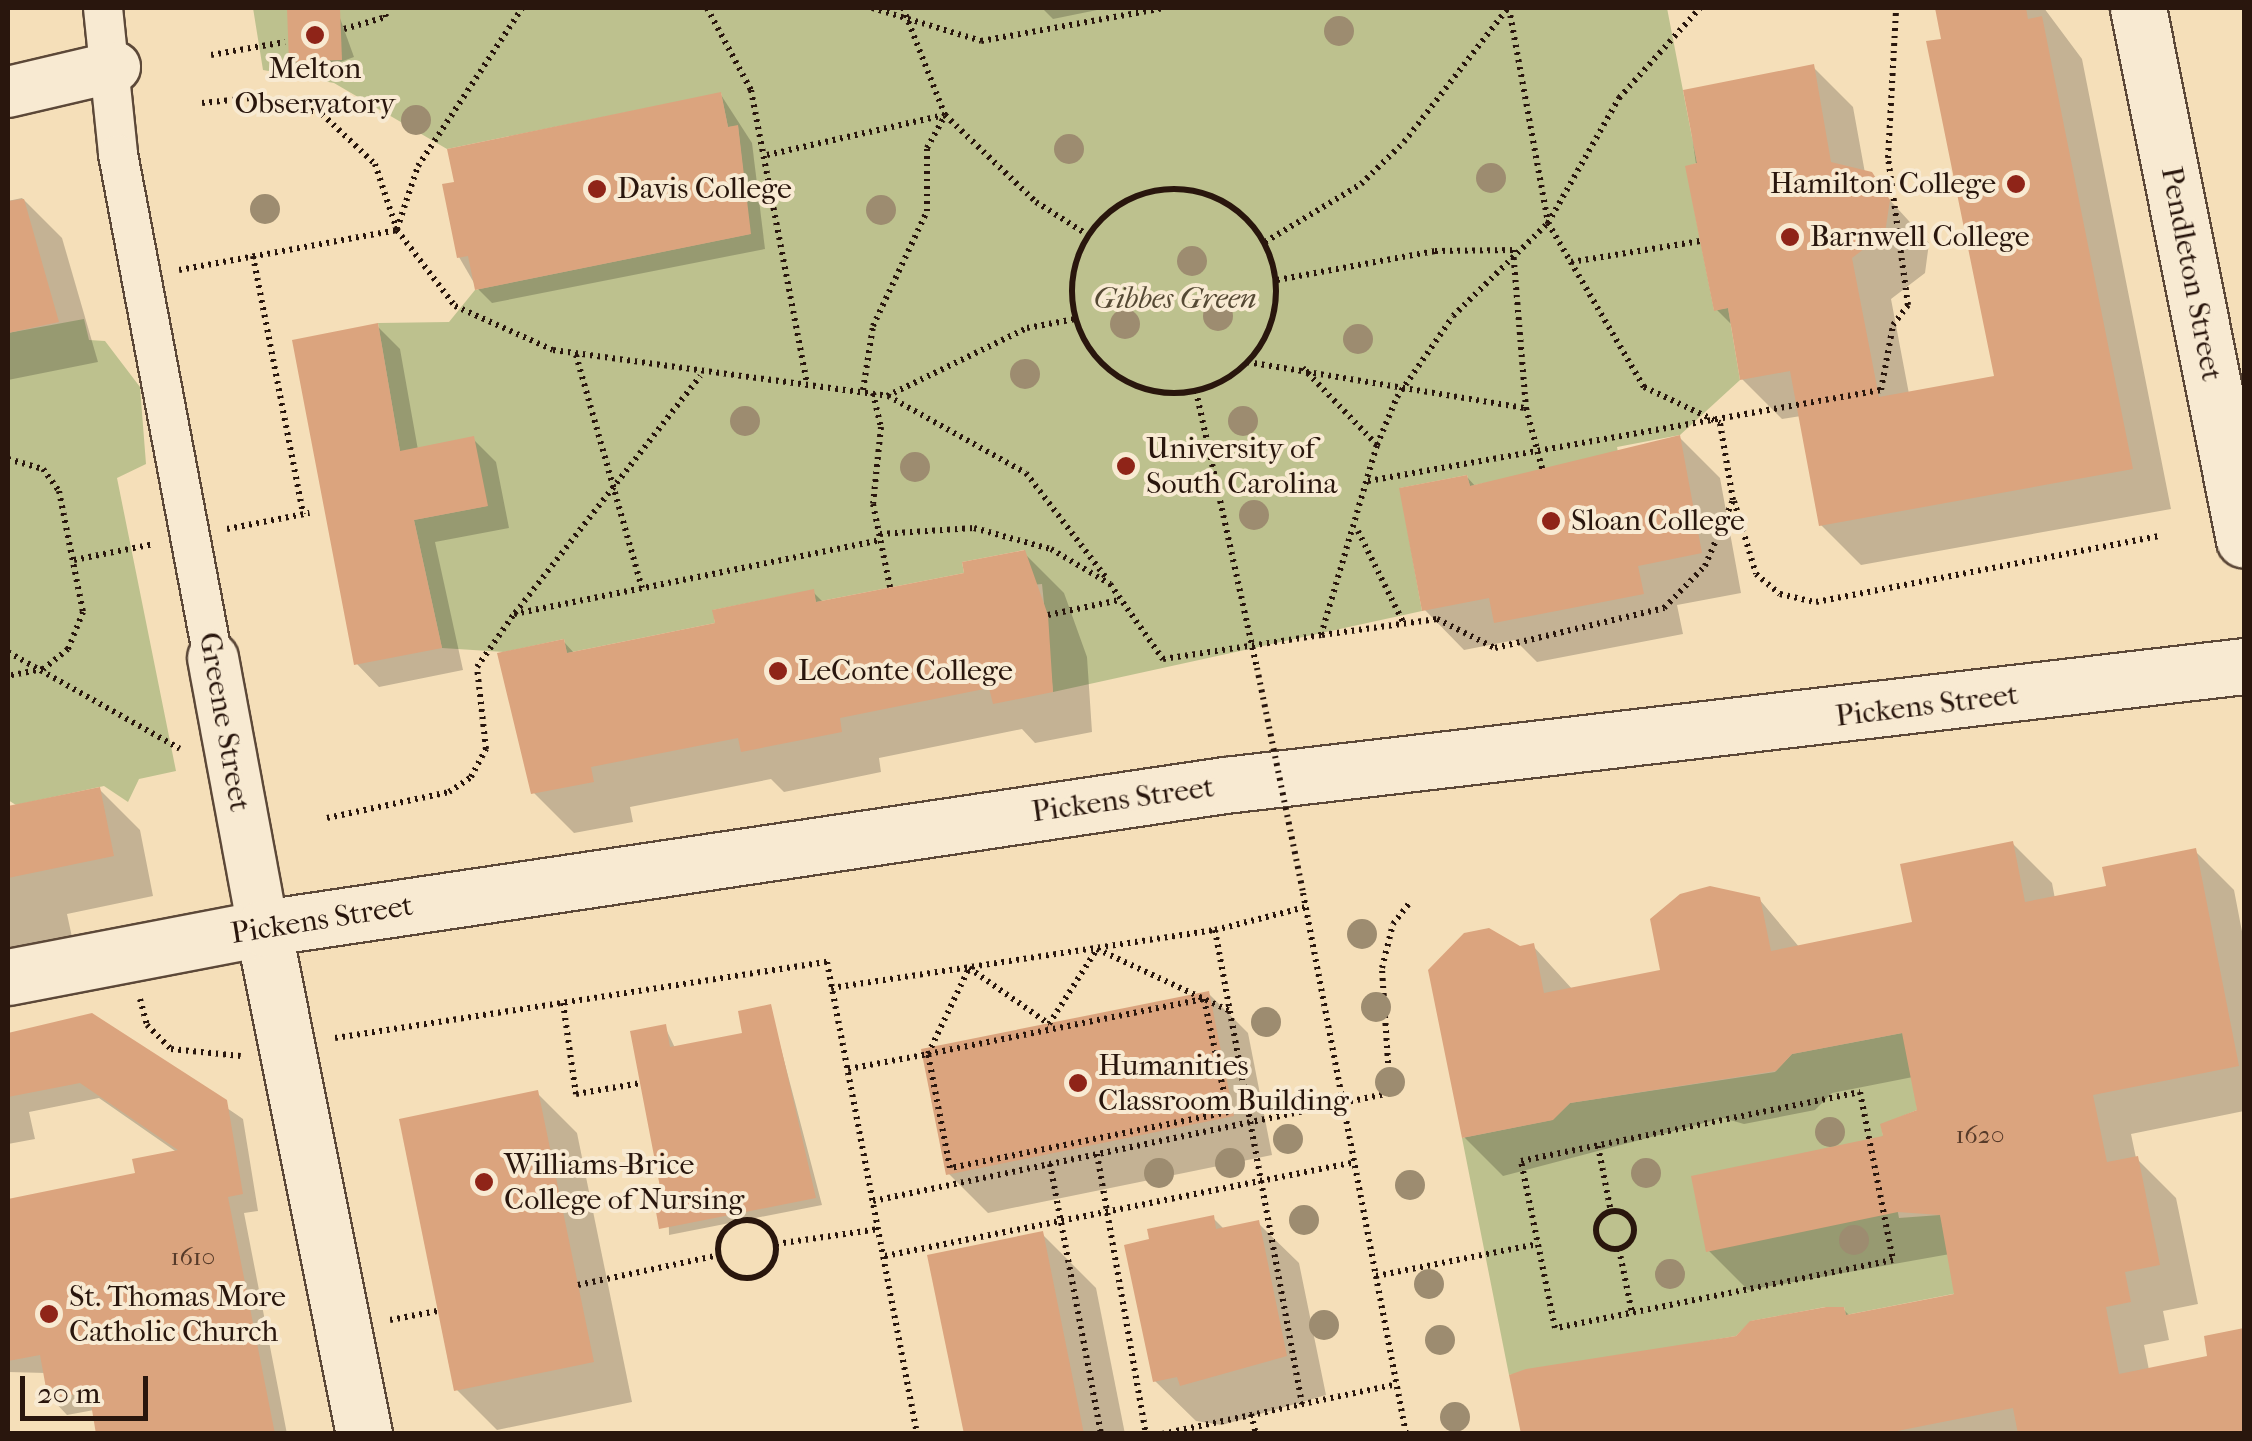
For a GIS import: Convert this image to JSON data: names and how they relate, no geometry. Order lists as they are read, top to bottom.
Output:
{
  "streets": {
    "street": ["Pendleton Street", "Pickens Street", "Greene Street"]
  },
  "crossings": [
    ["Pickens Street", "Greene Street"]
  ],
  "parks": ["Gibbes Green"],
  "places": [
    "Melton Observatory",
    "Hamilton College",
    "Davis College",
    "Barnwell College",
    "University of South Carolina",
    "Sloan College",
    "LeConte College",
    "Humanities Classroom Building",
    "Williams-Brice College of Nursing",
    "St. Thomas More Catholic Church"
  ],
  "house_numbers": ["1620", "1610"],
  "scale_bar": "20 m"
}
